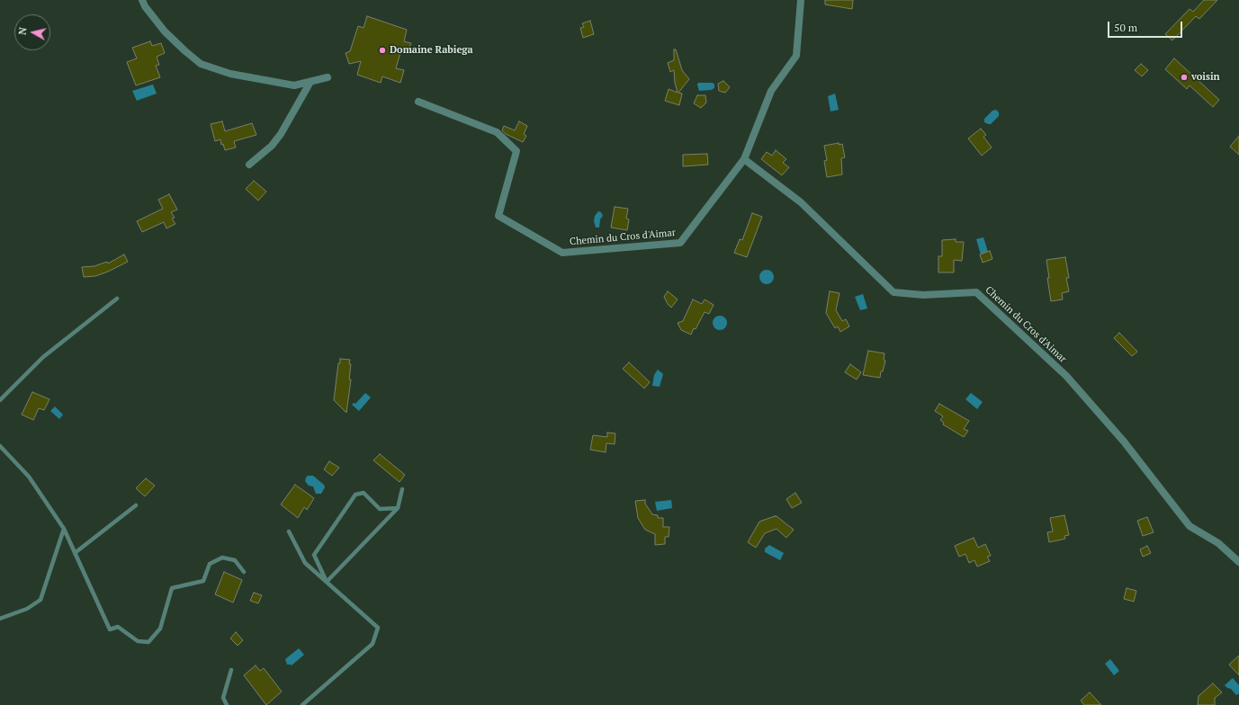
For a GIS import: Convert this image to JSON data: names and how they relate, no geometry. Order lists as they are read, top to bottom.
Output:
{
  "streets": {
    "street": ["Chemin du Cros d'Aimar"]
  },
  "places": ["Domaine Rabiega", "voisin"],
  "scale_bar": "50 m",
  "north": "left"
}
